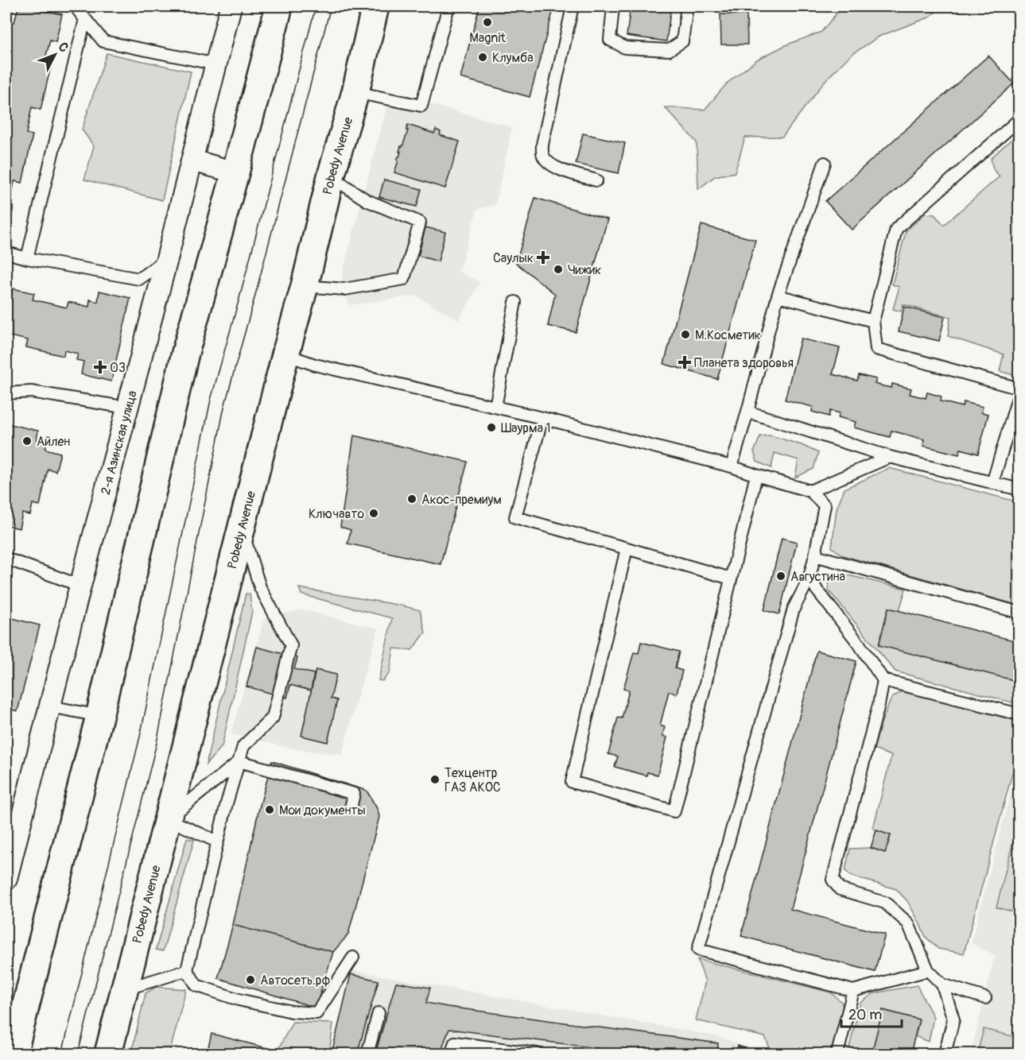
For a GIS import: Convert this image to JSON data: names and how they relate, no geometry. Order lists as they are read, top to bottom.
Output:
{
  "streets": {
    "main road": ["Pobedy Avenue"],
    "street": ["2-я Азинская улица"]
  },
  "places": {
    "other": [
      "Magnit",
      "Клумба",
      "Чижик",
      "М.Косметик",
      "Шаурма 1",
      "Айлен",
      "Акос-премиум",
      "Ключавто",
      "Августина",
      "Техцентр ГАЗ АКОС",
      "Мои документы",
      "Автосеть.рф"
    ],
    "health": ["Саулык", "Планета здоровья", "03"]
  },
  "scale_bar": "20 m",
  "north": "top right"
}
